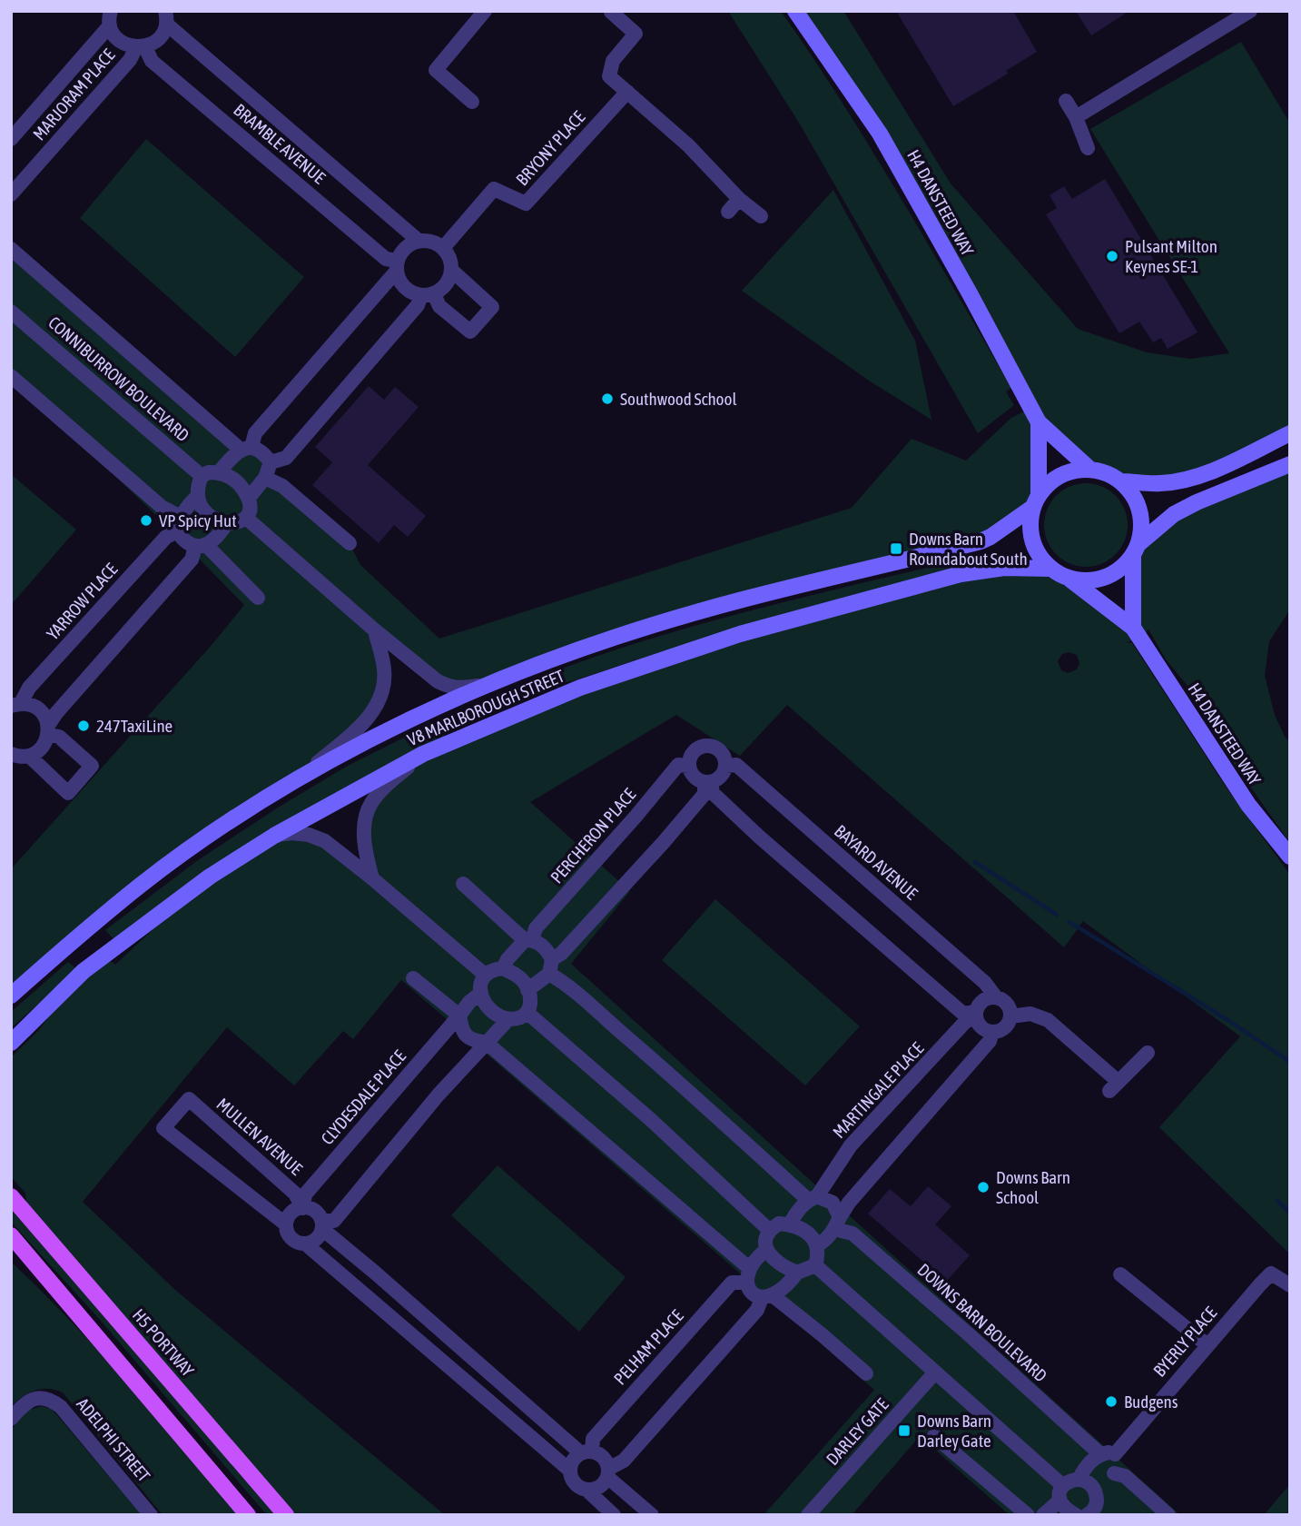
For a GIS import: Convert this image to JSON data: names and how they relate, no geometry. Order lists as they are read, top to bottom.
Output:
{
  "streets": {
    "main road": ["H4 DANSTEED WAY", "V8 MARLBOROUGH STREET", "H5 PORTWAY"],
    "street": [
      "MARJORAM PLACE",
      "BRAMBLE AVENUE",
      "BRYONY PLACE",
      "CONNIBURROW BOULEVARD",
      "YARROW PLACE",
      "PERCHERON PLACE",
      "BAYARD AVENUE",
      "MARTINGALE PLACE",
      "CLYDESDALE PLACE",
      "MULLEN AVENUE",
      "DOWNS BARN BOULEVARD",
      "BYERLY PLACE",
      "PELHAM PLACE",
      "DARLEY GATE",
      "ADELPHI STREET"
    ]
  },
  "crossings": [
    ["MARJORAM PLACE", "BRAMBLE AVENUE"],
    ["BRAMBLE AVENUE", "BRYONY PLACE"],
    ["H4 DANSTEED WAY", "V8 MARLBOROUGH STREET"],
    ["PERCHERON PLACE", "BAYARD AVENUE"],
    ["BAYARD AVENUE", "MARTINGALE PLACE"],
    ["MARTINGALE PLACE", "DOWNS BARN BOULEVARD"],
    ["CLYDESDALE PLACE", "MULLEN AVENUE"],
    ["DOWNS BARN BOULEVARD", "BYERLY PLACE"]
  ],
  "places": {
    "other": [
      "Pulsant Milton Keynes SE-1",
      "Southwood School",
      "VP Spicy Hut",
      "247TaxiLine",
      "Downs Barn School",
      "Budgens"
    ],
    "transit": ["Downs Barn Roundabout South", "Downs Barn Darley Gate"]
  }
}
